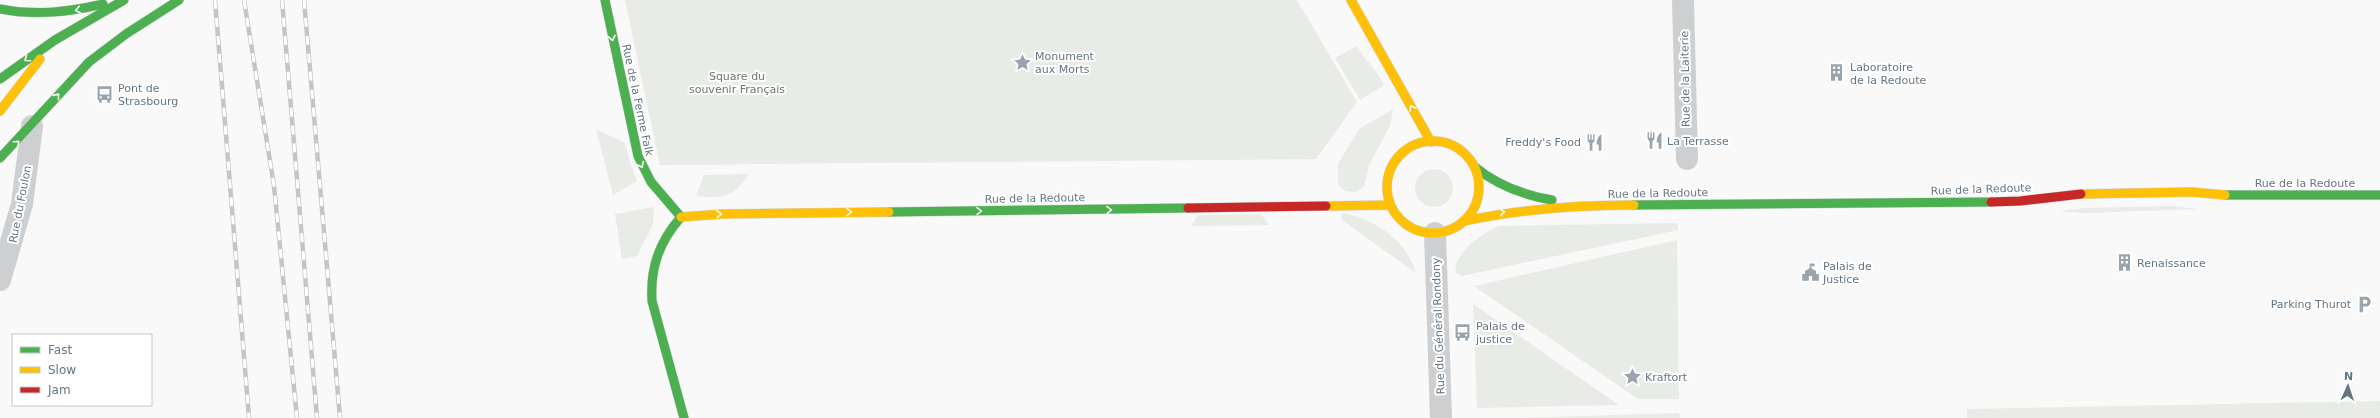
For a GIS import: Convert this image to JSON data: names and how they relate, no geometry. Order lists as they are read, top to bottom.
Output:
{
  "streets": {
    "main road": ["Rue de la Ferme Falk", "Rue de la Redoute"],
    "street": ["Rue de la Laiterie", "Rue du Foulon", "Rue du Général Rondony"]
  },
  "crossings": [
    ["Rue de la Ferme Falk", "Rue de la Redoute"],
    ["Rue de la Redoute", "Rue du Général Rondony"]
  ],
  "one_way": ["Rue de la Ferme Falk", "Rue de la Redoute"],
  "parks": ["Square du souvenir Français"],
  "places": {
    "place": ["Monument aux Morts", "Kraftort"],
    "building": ["Laboratoire de la Redoute", "Renaissance"],
    "bus stop": ["Pont de Strasbourg", "Palais de justice"],
    "restaurant": ["La Terrasse", "Freddy's Food"],
    "public building": ["Palais de Justice"],
    "parking": ["Parking Thurot"]
  },
  "legend": ["Fast", "Slow", "Jam"],
  "north": "top"
}
